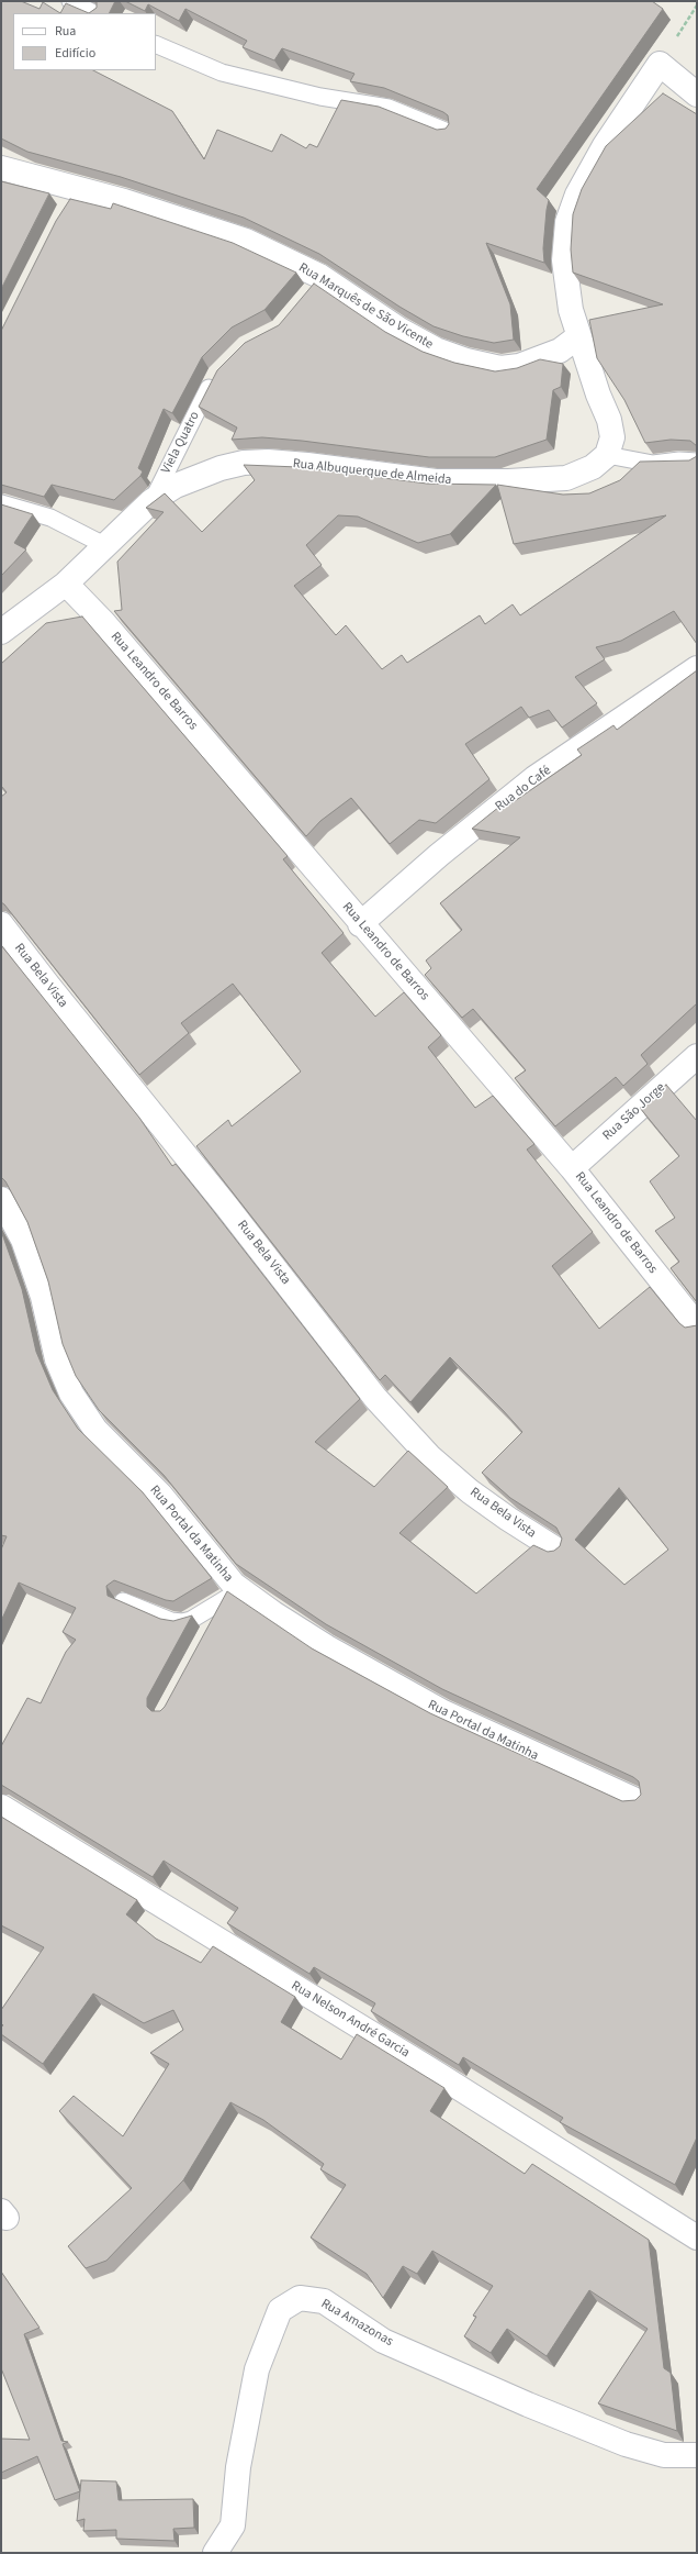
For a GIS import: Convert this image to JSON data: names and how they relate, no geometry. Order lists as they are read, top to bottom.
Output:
{
  "streets": {
    "street": [
      "Rua Marquês de São Vicente",
      "Rua Albuquerque de Almeida",
      "Rua Leandro de Barros",
      "Rua do Café",
      "Rua Bela Vista",
      "Rua São Jorge",
      "Rua Portal da Matinha",
      "Rua Nelson André Garcia",
      "Rua Amazonas"
    ],
    "lane": ["Viela Quatro"]
  },
  "crossings": [
    ["Viela Quatro", "Rua Albuquerque de Almeida"],
    ["Rua Albuquerque de Almeida", "Rua Leandro de Barros"],
    ["Rua Leandro de Barros", "Rua do Café"],
    ["Rua Leandro de Barros", "Rua São Jorge"]
  ],
  "legend": ["Rua", "Edifício"]
}
